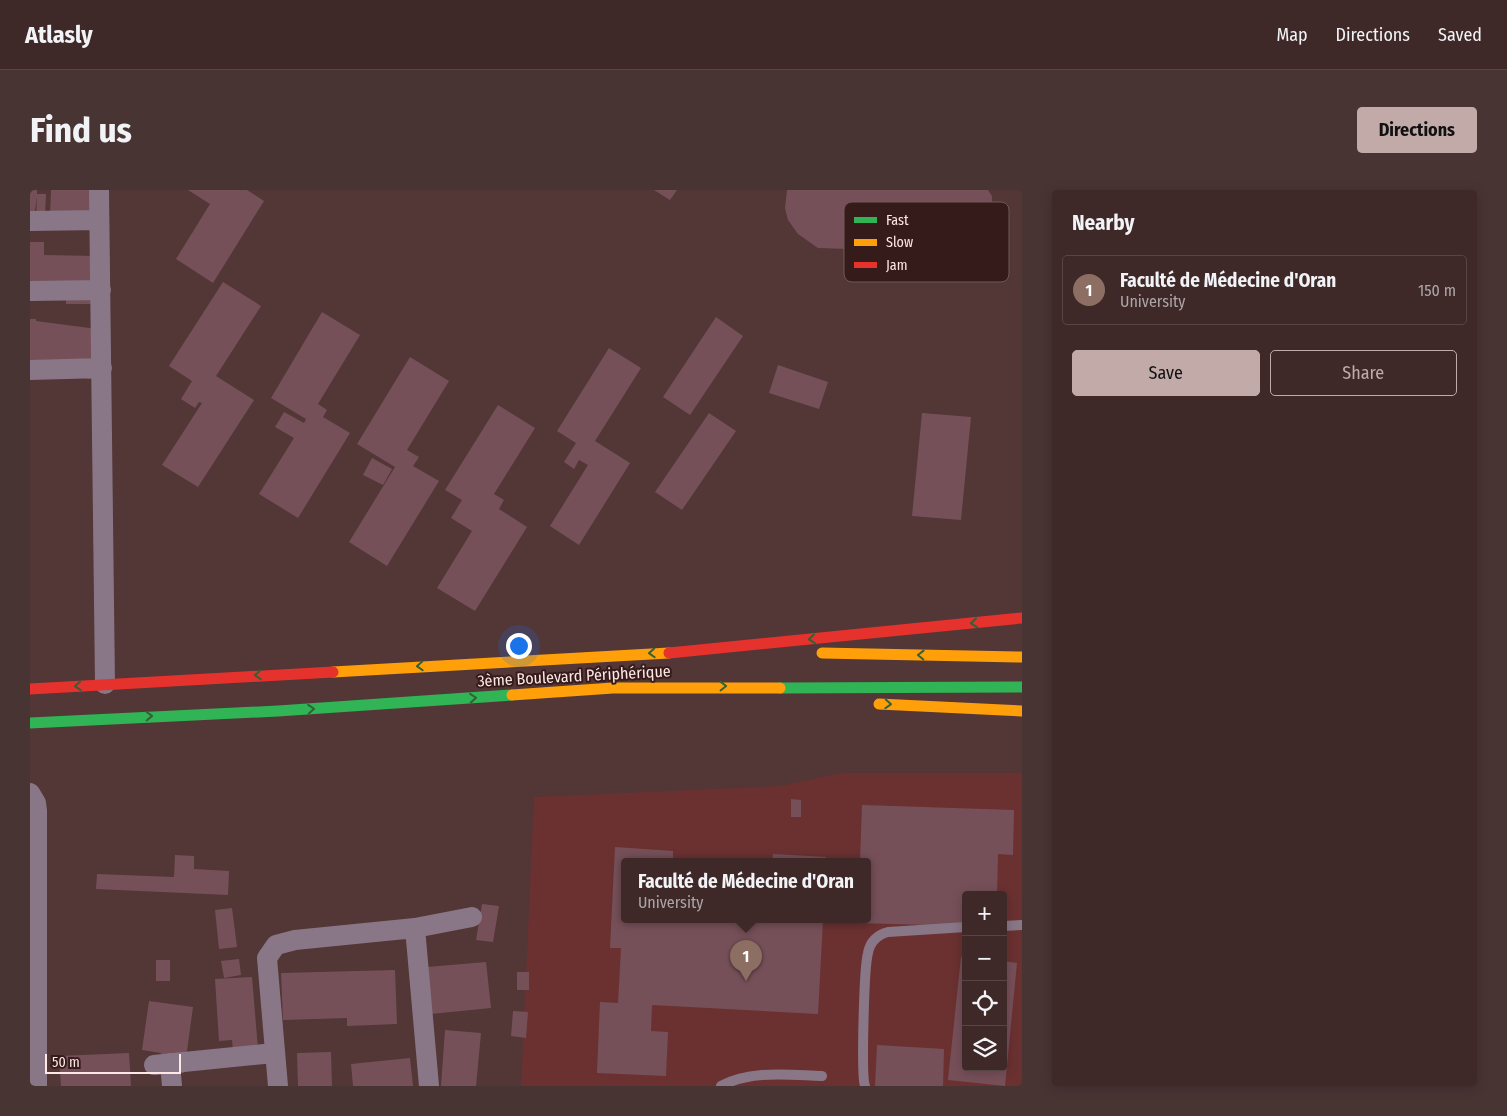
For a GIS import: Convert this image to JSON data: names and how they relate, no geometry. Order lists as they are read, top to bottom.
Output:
{
  "streets": {
    "highway": ["3ème Boulevard Périphérique"]
  },
  "legend": ["Fast", "Slow", "Jam"],
  "scale_bar": "50 m",
  "page": {
    "header": "Atlasly",
    "nav": ["Map", "Directions", "Saved"],
    "buttons": [
      "Directions",
      ["Save", "Share"]
    ],
    "title": "Find us",
    "heading": "Nearby",
    "list": [
      {
        "mark": "1",
        "name": "Faculté de Médecine d'Oran",
        "note": "University",
        "value": "150 m"
      }
    ],
    "popup": ["Faculté de Médecine d'Oran", "University"],
    "map_buttons": ["+", "−"],
    "pins": "1",
    "scale": "50 m"
  }
}
